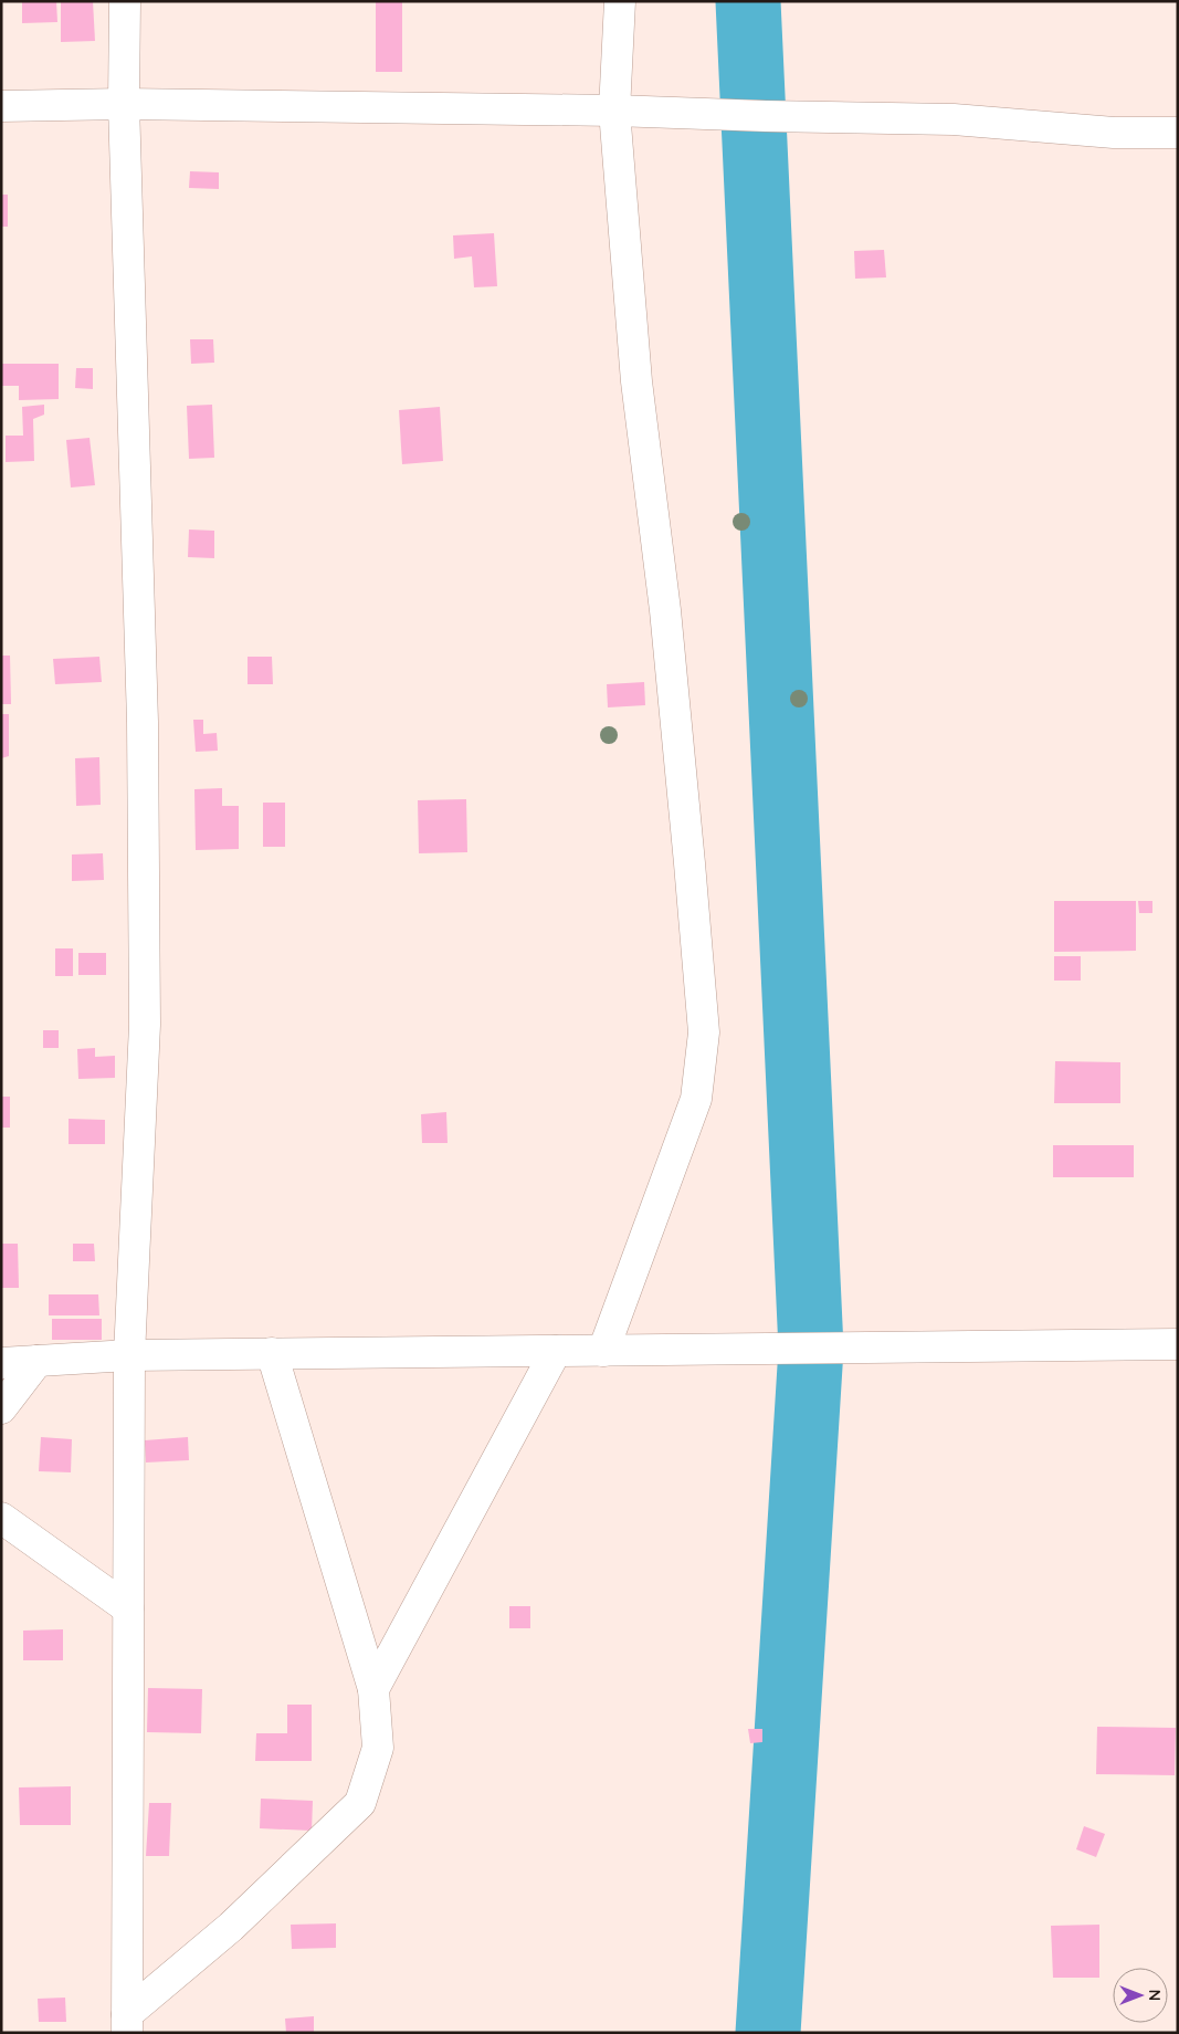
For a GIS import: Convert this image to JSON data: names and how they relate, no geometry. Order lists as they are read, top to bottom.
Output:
{
  "north": "right"
}
